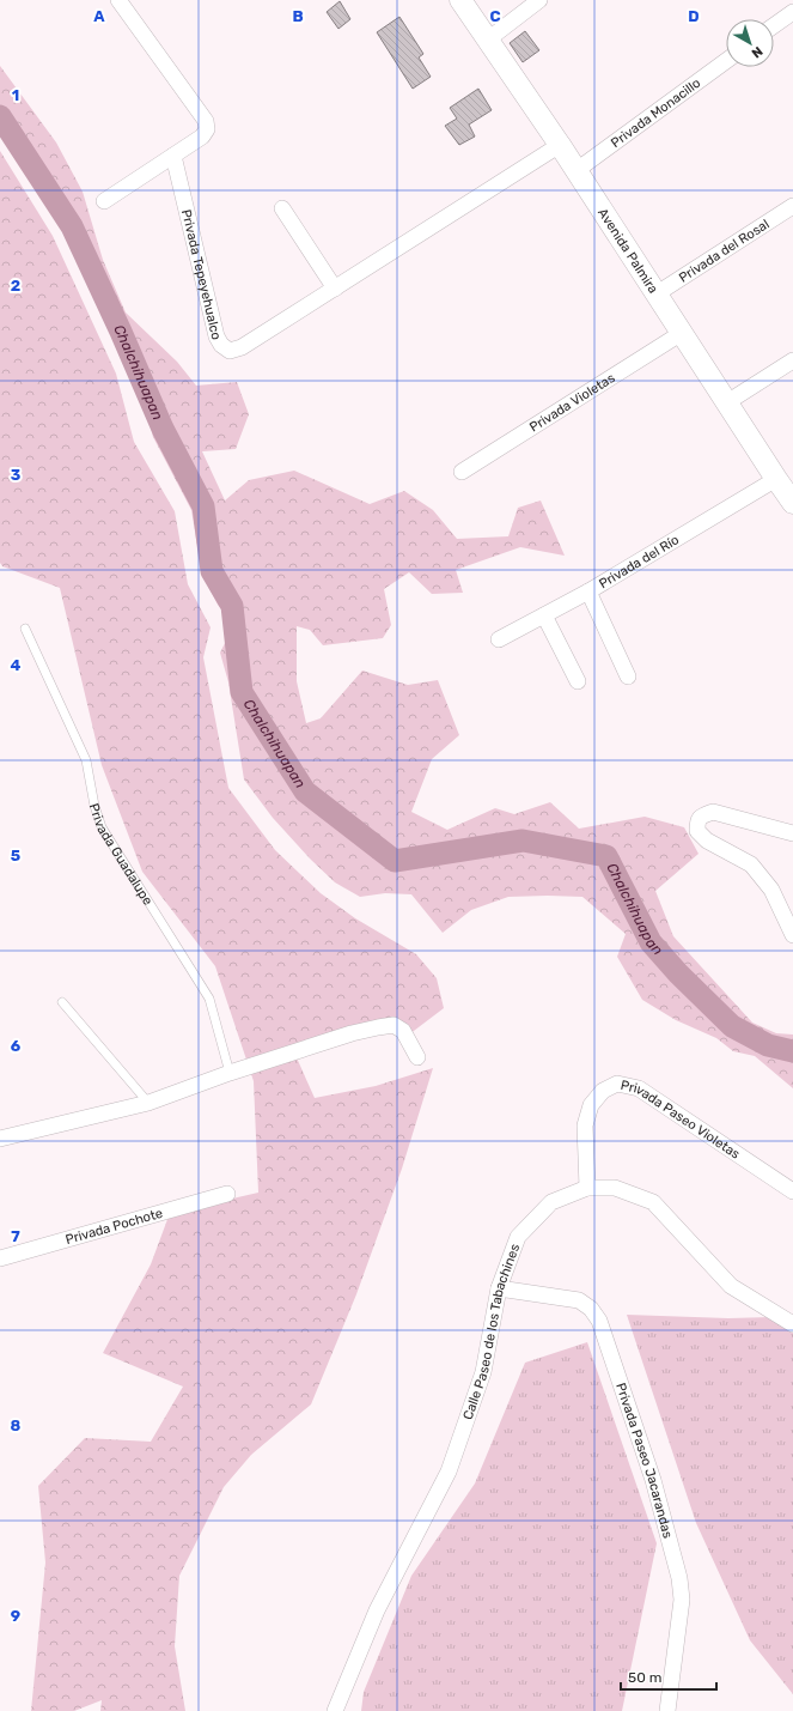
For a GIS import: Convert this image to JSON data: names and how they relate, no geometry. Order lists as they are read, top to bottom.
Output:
{
  "streets": {
    "main road": ["Avenida Palmira"],
    "street": [
      "Privada Monacillo",
      "Privada del Rosal",
      "Privada Tepeyehualco",
      "Privada Violetas",
      "Privada del Río",
      "Privada Paseo Violetas",
      "Privada Pochote",
      "Calle Paseo de los Tabachines",
      "Privada Paseo Jacarandas"
    ],
    "lane": ["Privada Guadalupe"]
  },
  "crossings": [
    ["Privada Monacillo", "Avenida Palmira"],
    ["Avenida Palmira", "Privada del Rosal"],
    ["Avenida Palmira", "Privada Tepeyehualco"],
    ["Avenida Palmira", "Privada Violetas"],
    ["Avenida Palmira", "Privada del Río"],
    ["Privada Paseo Violetas", "Calle Paseo de los Tabachines"],
    ["Calle Paseo de los Tabachines", "Privada Paseo Jacarandas"]
  ],
  "water": ["Chalchihuapan"],
  "scale_bar": "50 m",
  "north": "bottom right",
  "grid": {
    "columns": [
      "A",
      "B",
      "C",
      "D"
    ],
    "rows": [
      "1",
      "2",
      "3",
      "4",
      "5",
      "6",
      "7",
      "8",
      "9"
    ]
  }
}
